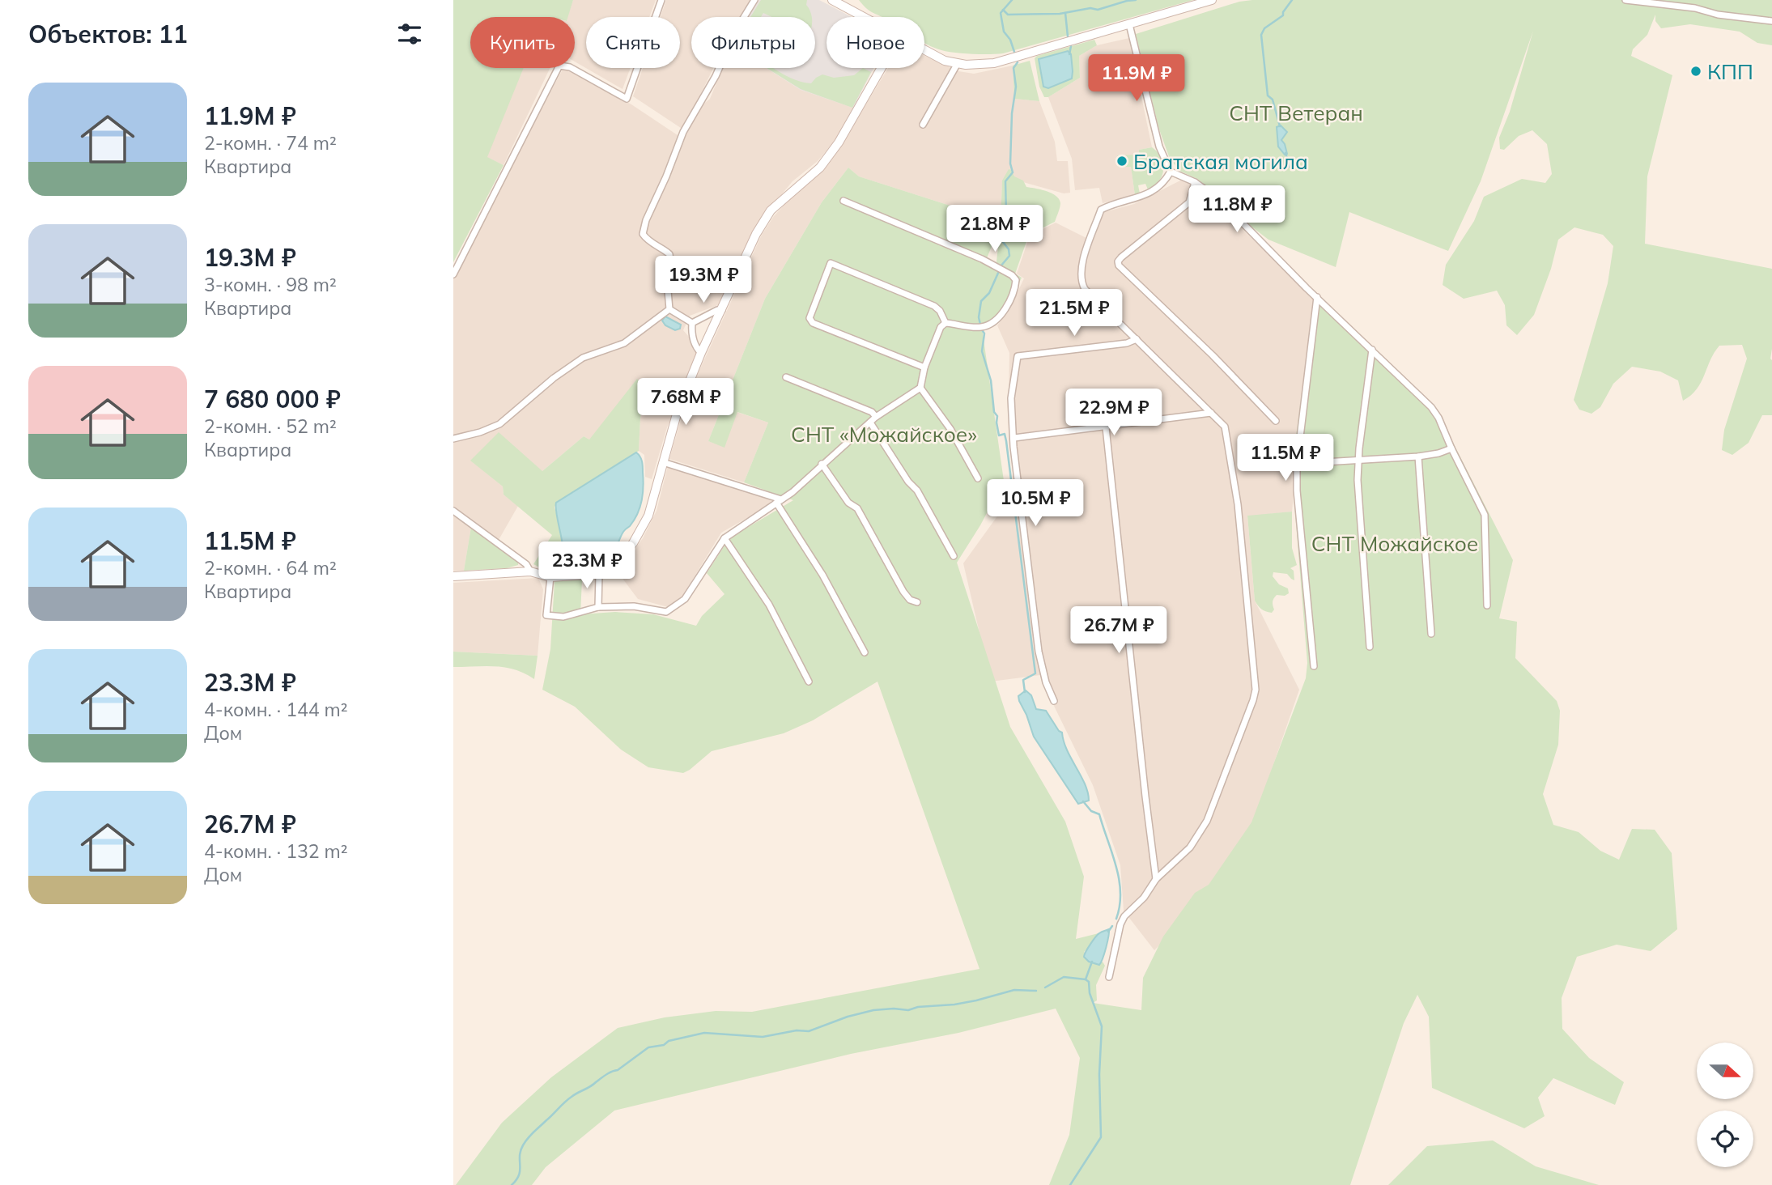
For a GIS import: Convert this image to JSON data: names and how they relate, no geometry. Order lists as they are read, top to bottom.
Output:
{
  "parks": ["СНТ Ветеран", "СНТ «Можайское»", "СНТ Можайское"],
  "places": ["КПП", "Братская могила"],
  "north": "right",
  "page": {
    "heading": "Объектов: 11",
    "chip": [
      "Купить",
      "Снять",
      "Фильтры",
      "Новое"
    ],
    "price": [
      "11.9M ₽",
      "11.8M ₽",
      "21.8M ₽",
      "19.3M ₽",
      "21.5M ₽",
      "7.68M ₽",
      "22.9M ₽",
      "11.5M ₽",
      "10.5M ₽",
      "23.3M ₽",
      "26.7M ₽"
    ],
    "list": [
      {
        "name": "11.9M ₽",
        "note": "2-комн. · 74 m² · Квартира"
      },
      {
        "name": "19.3M ₽",
        "note": "3-комн. · 98 m² · Квартира"
      },
      {
        "name": "7 680 000 ₽",
        "note": "2-комн. · 52 m² · Квартира"
      },
      {
        "name": "11.5M ₽",
        "note": "2-комн. · 64 m² · Квартира"
      },
      {
        "name": "23.3M ₽",
        "note": "4-комн. · 144 m² · Дом"
      },
      {
        "name": "26.7M ₽",
        "note": "4-комн. · 132 m² · Дом"
      }
    ]
  }
}
